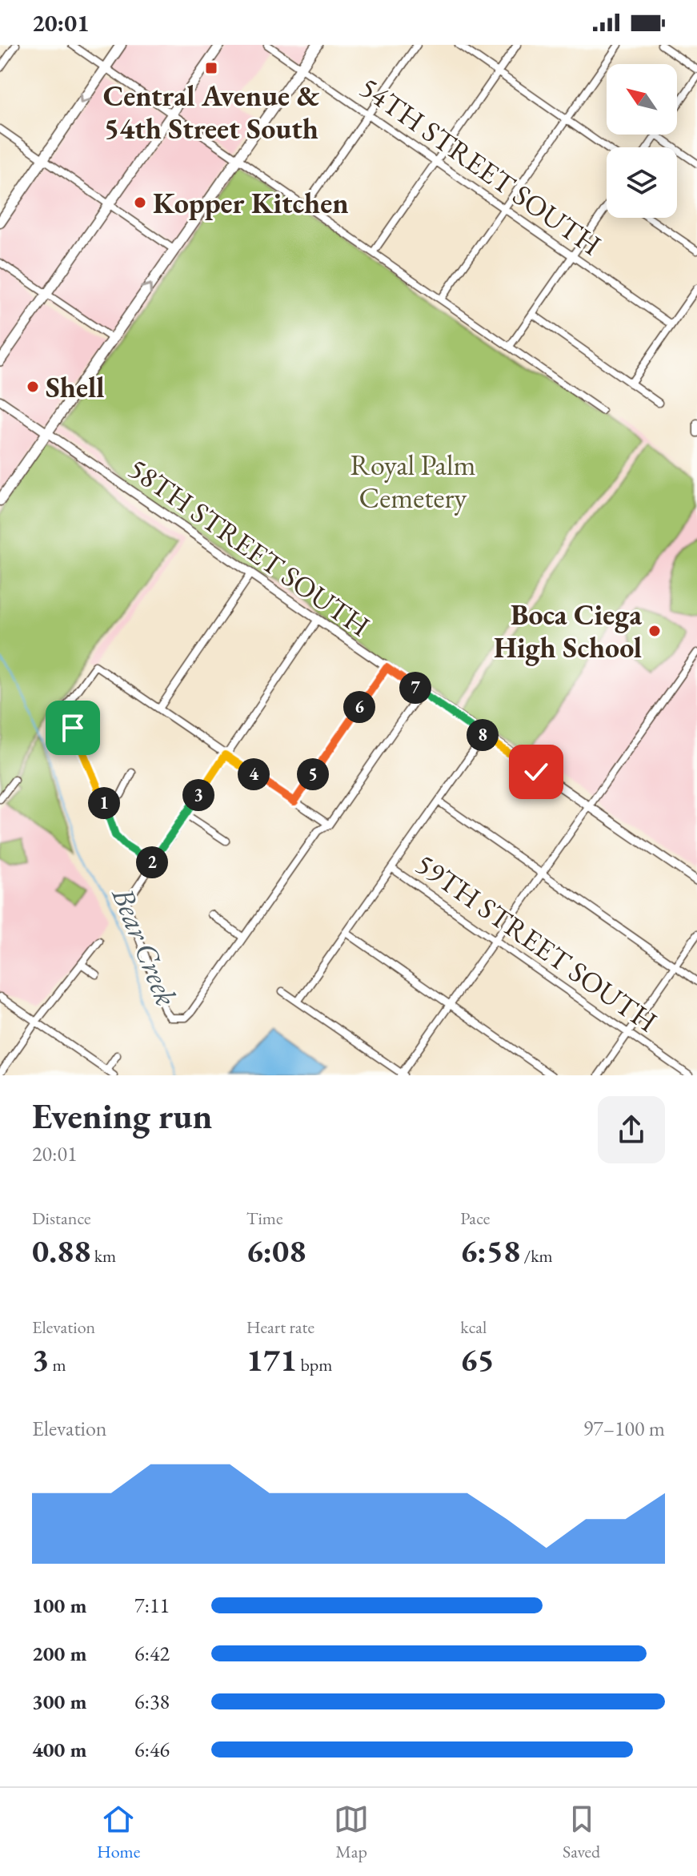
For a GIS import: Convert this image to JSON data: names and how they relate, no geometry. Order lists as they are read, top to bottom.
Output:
{
  "streets": {
    "street": ["54TH STREET SOUTH", "58TH STREET SOUTH", "59TH STREET SOUTH"]
  },
  "water": ["Bear Creek"],
  "parks": ["Royal Palm Cemetery"],
  "places": {
    "transit": ["Central Avenue & 54th Street South"],
    "other": ["Kopper Kitchen", "Shell", "Boca Ciega High School"]
  },
  "north": "top left",
  "page": {
    "status": "20:01",
    "pins": [
      "7",
      "6",
      "8",
      "4",
      "5",
      "3",
      "1",
      "2"
    ],
    "heading": ["Evening run", "20:01"],
    "stats": [
      ["Distance", "0.88 km"],
      ["Time", "6:08"],
      ["Pace", "6:58 /km"],
      ["Elevation", "3 m"],
      ["Heart rate", "171 bpm"],
      ["kcal", "65"]
    ],
    "chart": ["Elevation", "97–100 m"],
    "list": [
      {
        "name": "100 m",
        "note": "7:11"
      },
      {
        "name": "200 m",
        "note": "6:42"
      },
      {
        "name": "300 m",
        "note": "6:38"
      },
      {
        "name": "400 m",
        "note": "6:46"
      }
    ],
    "tabs": ["Home", "Map", "Saved"]
  }
}
